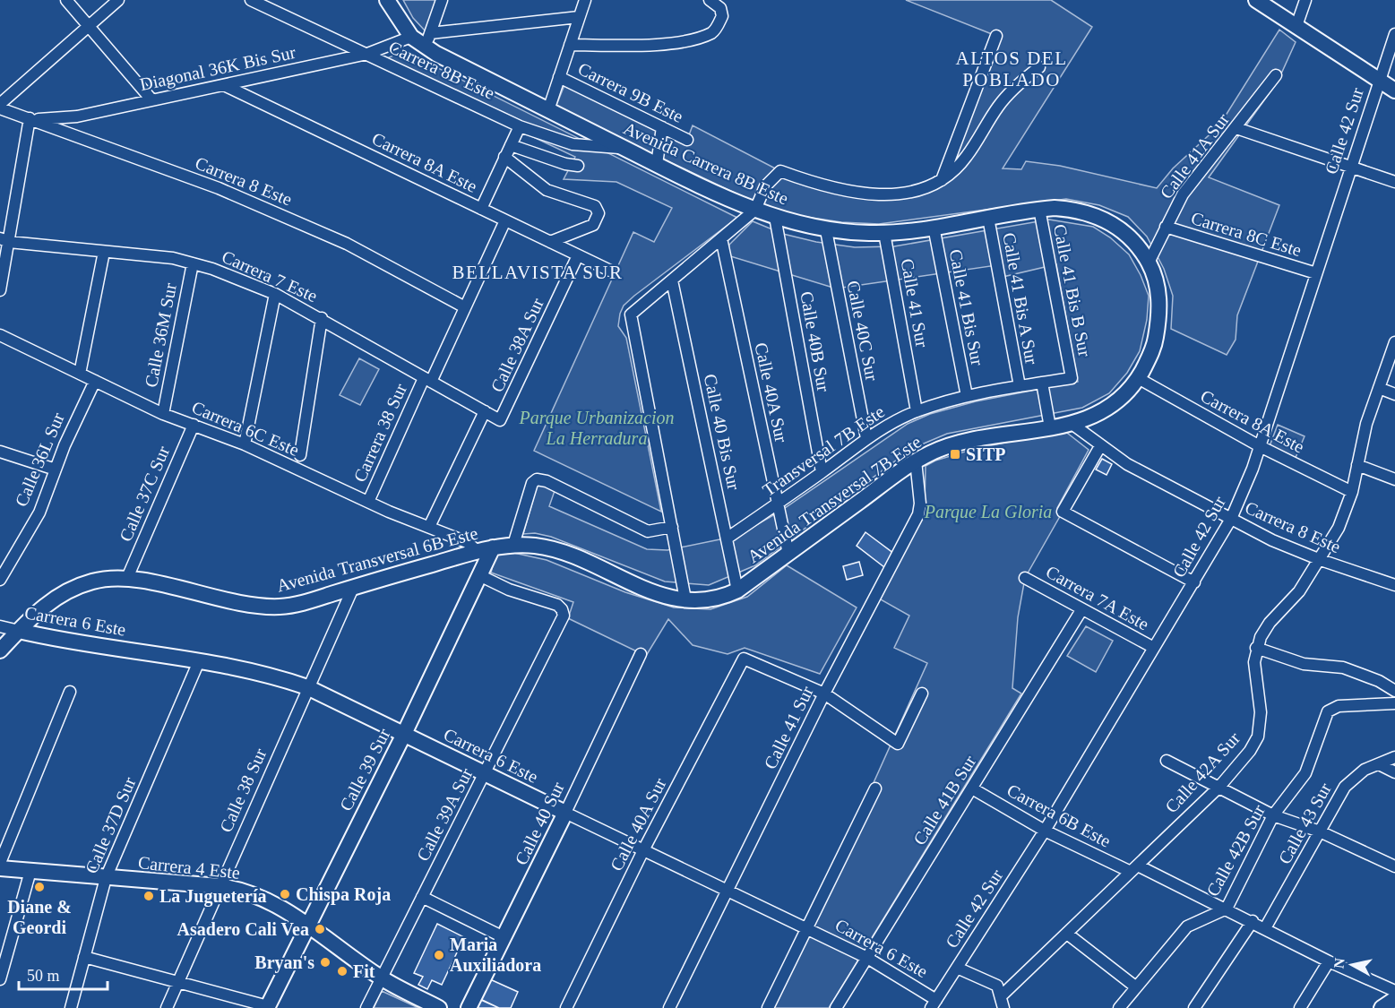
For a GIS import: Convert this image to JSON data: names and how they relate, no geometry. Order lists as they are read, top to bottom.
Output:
{
  "streets": {
    "main road": [
      "Avenida Carrera 8B Este",
      "Avenida Transversal 7B Este",
      "Avenida Transversal 6B Este",
      "Carrera 6 Este",
      "Calle 39 Sur",
      "Calle 40 Sur",
      "Carrera 4 Este"
    ],
    "street": [
      "Diagonal 36K Bis Sur",
      "Carrera 8B Este",
      "Carrera 9B Este",
      "Calle 42 Sur",
      "Calle 41A Sur",
      "Carrera 8A Este",
      "Carrera 8 Este",
      "Carrera 8C Este",
      "Carrera 7 Este",
      "Calle 41 Bis B Sur",
      "Calle 41 Bis A Sur",
      "Calle 41 Sur",
      "Calle 41 Bis Sur",
      "Calle 40C Sur",
      "Calle 36M Sur",
      "Calle 40B Sur",
      "Calle 38A Sur",
      "Calle 40A Sur",
      "Carrera 6C Este",
      "Calle 40 Bis Sur",
      "Carrera 38 Sur",
      "Transversal 7B Este",
      "Calle 36L Sur",
      "Calle 37C Sur",
      "Carrera 7A Este",
      "Calle 42A Sur",
      "Calle 38 Sur",
      "Calle 41B Sur",
      "Calle 39A Sur",
      "Carrera 6B Este",
      "Calle 43 Sur",
      "Calle 37D Sur",
      "Calle 42B Sur"
    ]
  },
  "crossings": [
    ["Diagonal 36K Bis Sur", "Carrera 8B Este"],
    ["Diagonal 36K Bis Sur", "Carrera 8A Este"],
    ["Diagonal 36K Bis Sur", "Avenida Carrera 8B Este"],
    ["Diagonal 36K Bis Sur", "Carrera 8 Este"],
    ["Carrera 8B Este", "Avenida Carrera 8B Este"],
    ["Calle 42 Sur", "Carrera 8A Este"],
    ["Calle 42 Sur", "Carrera 8 Este"],
    ["Calle 42 Sur", "Carrera 8C Este"],
    ["Calle 42 Sur", "Carrera 7A Este"],
    ["Calle 42 Sur", "Carrera 6 Este"],
    ["Calle 42 Sur", "Carrera 6B Este"],
    ["Calle 41A Sur", "Avenida Carrera 8B Este"],
    ["Calle 41A Sur", "Carrera 8C Este"],
    ["Carrera 8A Este", "Avenida Carrera 8B Este"],
    ["Carrera 8A Este", "Calle 38A Sur"],
    ["Carrera 8A Este", "Avenida Transversal 7B Este"],
    ["Carrera 8A Este", "Calle 42A Sur"],
    ["Avenida Carrera 8B Este", "Calle 41 Bis B Sur"],
    ["Avenida Carrera 8B Este", "Calle 41 Bis A Sur"],
    ["Avenida Carrera 8B Este", "Calle 41 Sur"],
    ["Avenida Carrera 8B Este", "Calle 41 Bis Sur"],
    ["Avenida Carrera 8B Este", "Calle 40C Sur"],
    ["Avenida Carrera 8B Este", "Calle 40B Sur"],
    ["Avenida Carrera 8B Este", "Avenida Transversal 7B Este"],
    ["Carrera 8 Este", "Avenida Transversal 7B Este"],
    ["Carrera 8 Este", "Calle 42A Sur"],
    ["Carrera 7 Este", "Calle 36M Sur"],
    ["Carrera 7 Este", "Calle 38A Sur"],
    ["Carrera 7 Este", "Carrera 38 Sur"],
    ["Calle 41 Bis B Sur", "Transversal 7B Este"],
    ["Calle 41 Bis A Sur", "Transversal 7B Este"],
    ["Calle 41 Bis A Sur", "Avenida Transversal 7B Este"],
    ["Calle 41 Sur", "Calle 40A Sur"],
    ["Calle 41 Sur", "Transversal 7B Este"],
    ["Calle 41 Sur", "Avenida Transversal 7B Este"],
    ["Calle 41 Sur", "Carrera 6 Este"],
    ["Calle 41 Bis Sur", "Transversal 7B Este"],
    ["Calle 40C Sur", "Transversal 7B Este"],
    ["Calle 36M Sur", "Carrera 6C Este"],
    ["Calle 40B Sur", "Transversal 7B Este"],
    ["Calle 38A Sur", "Carrera 6C Este"],
    ["Calle 40A Sur", "Transversal 7B Este"],
    ["Calle 40A Sur", "Avenida Transversal 7B Este"],
    ["Calle 40A Sur", "Carrera 6 Este"],
    ["Carrera 6C Este", "Carrera 38 Sur"],
    ["Carrera 6C Este", "Calle 36L Sur"],
    ["Carrera 6C Este", "Calle 37C Sur"],
    ["Carrera 6C Este", "Avenida Transversal 6B Este"],
    ["Calle 40 Bis Sur", "Transversal 7B Este"],
    ["Calle 40 Bis Sur", "Avenida Transversal 7B Este"],
    ["Calle 37C Sur", "Avenida Transversal 6B Este"],
    ["Avenida Transversal 7B Este", "Avenida Transversal 6B Este"],
    ["Avenida Transversal 6B Este", "Calle 39 Sur"],
    ["Avenida Transversal 6B Este", "Calle 38 Sur"],
    ["Carrera 7A Este", "Calle 41B Sur"],
    ["Carrera 6 Este", "Calle 39 Sur"],
    ["Carrera 6 Este", "Calle 38 Sur"],
    ["Carrera 6 Este", "Calle 41B Sur"],
    ["Carrera 6 Este", "Calle 39A Sur"],
    ["Carrera 6 Este", "Calle 40 Sur"],
    ["Carrera 6 Este", "Calle 37D Sur"],
    ["Calle 39 Sur", "Calle 39A Sur"],
    ["Calle 39 Sur", "Carrera 4 Este"],
    ["Calle 42A Sur", "Carrera 6B Este"],
    ["Calle 38 Sur", "Carrera 4 Este"],
    ["Calle 41B Sur", "Carrera 6B Este"],
    ["Calle 39A Sur", "Carrera 4 Este"],
    ["Calle 37D Sur", "Carrera 4 Este"]
  ],
  "districts": ["ALTOS DEL POBLADO", "BELLAVISTA SUR"],
  "parks": ["Parque Urbanizacion La Herradura", "Parque La Gloria"],
  "places": {
    "transit": ["SITP"],
    "other": [
      "Diane & Geordi",
      "Chispa Roja",
      "La Juguetería",
      "Asadero Cali Vea",
      "Maria Auxiliadora",
      "Bryan's",
      "Fit"
    ]
  },
  "scale_bar": "50 m",
  "north": "left"
}
